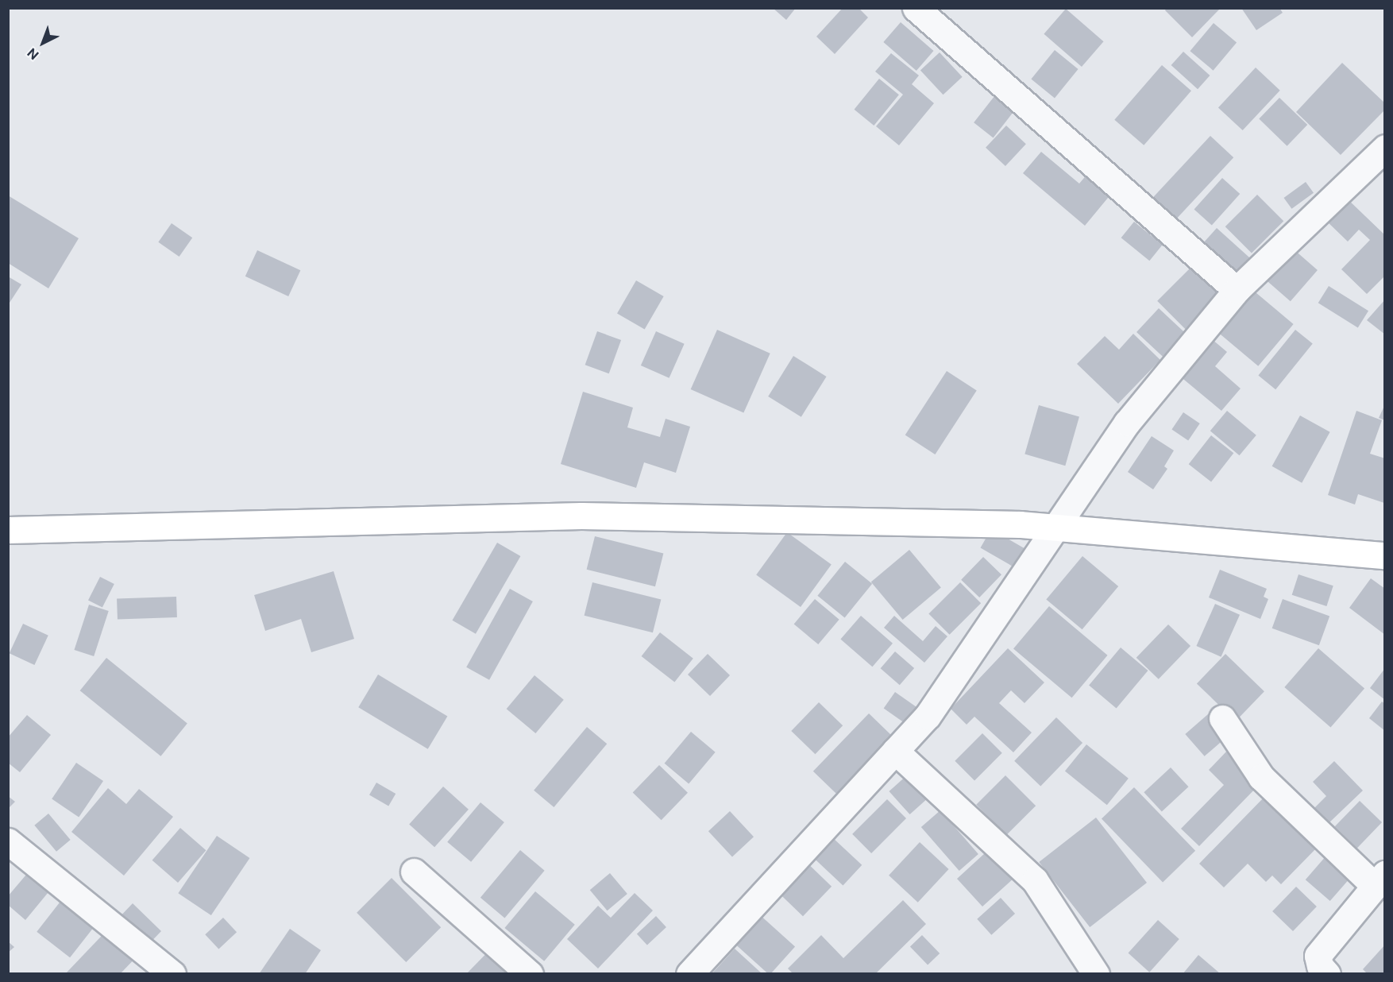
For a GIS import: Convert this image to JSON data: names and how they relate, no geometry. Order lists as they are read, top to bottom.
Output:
{
  "north": "bottom left"
}
